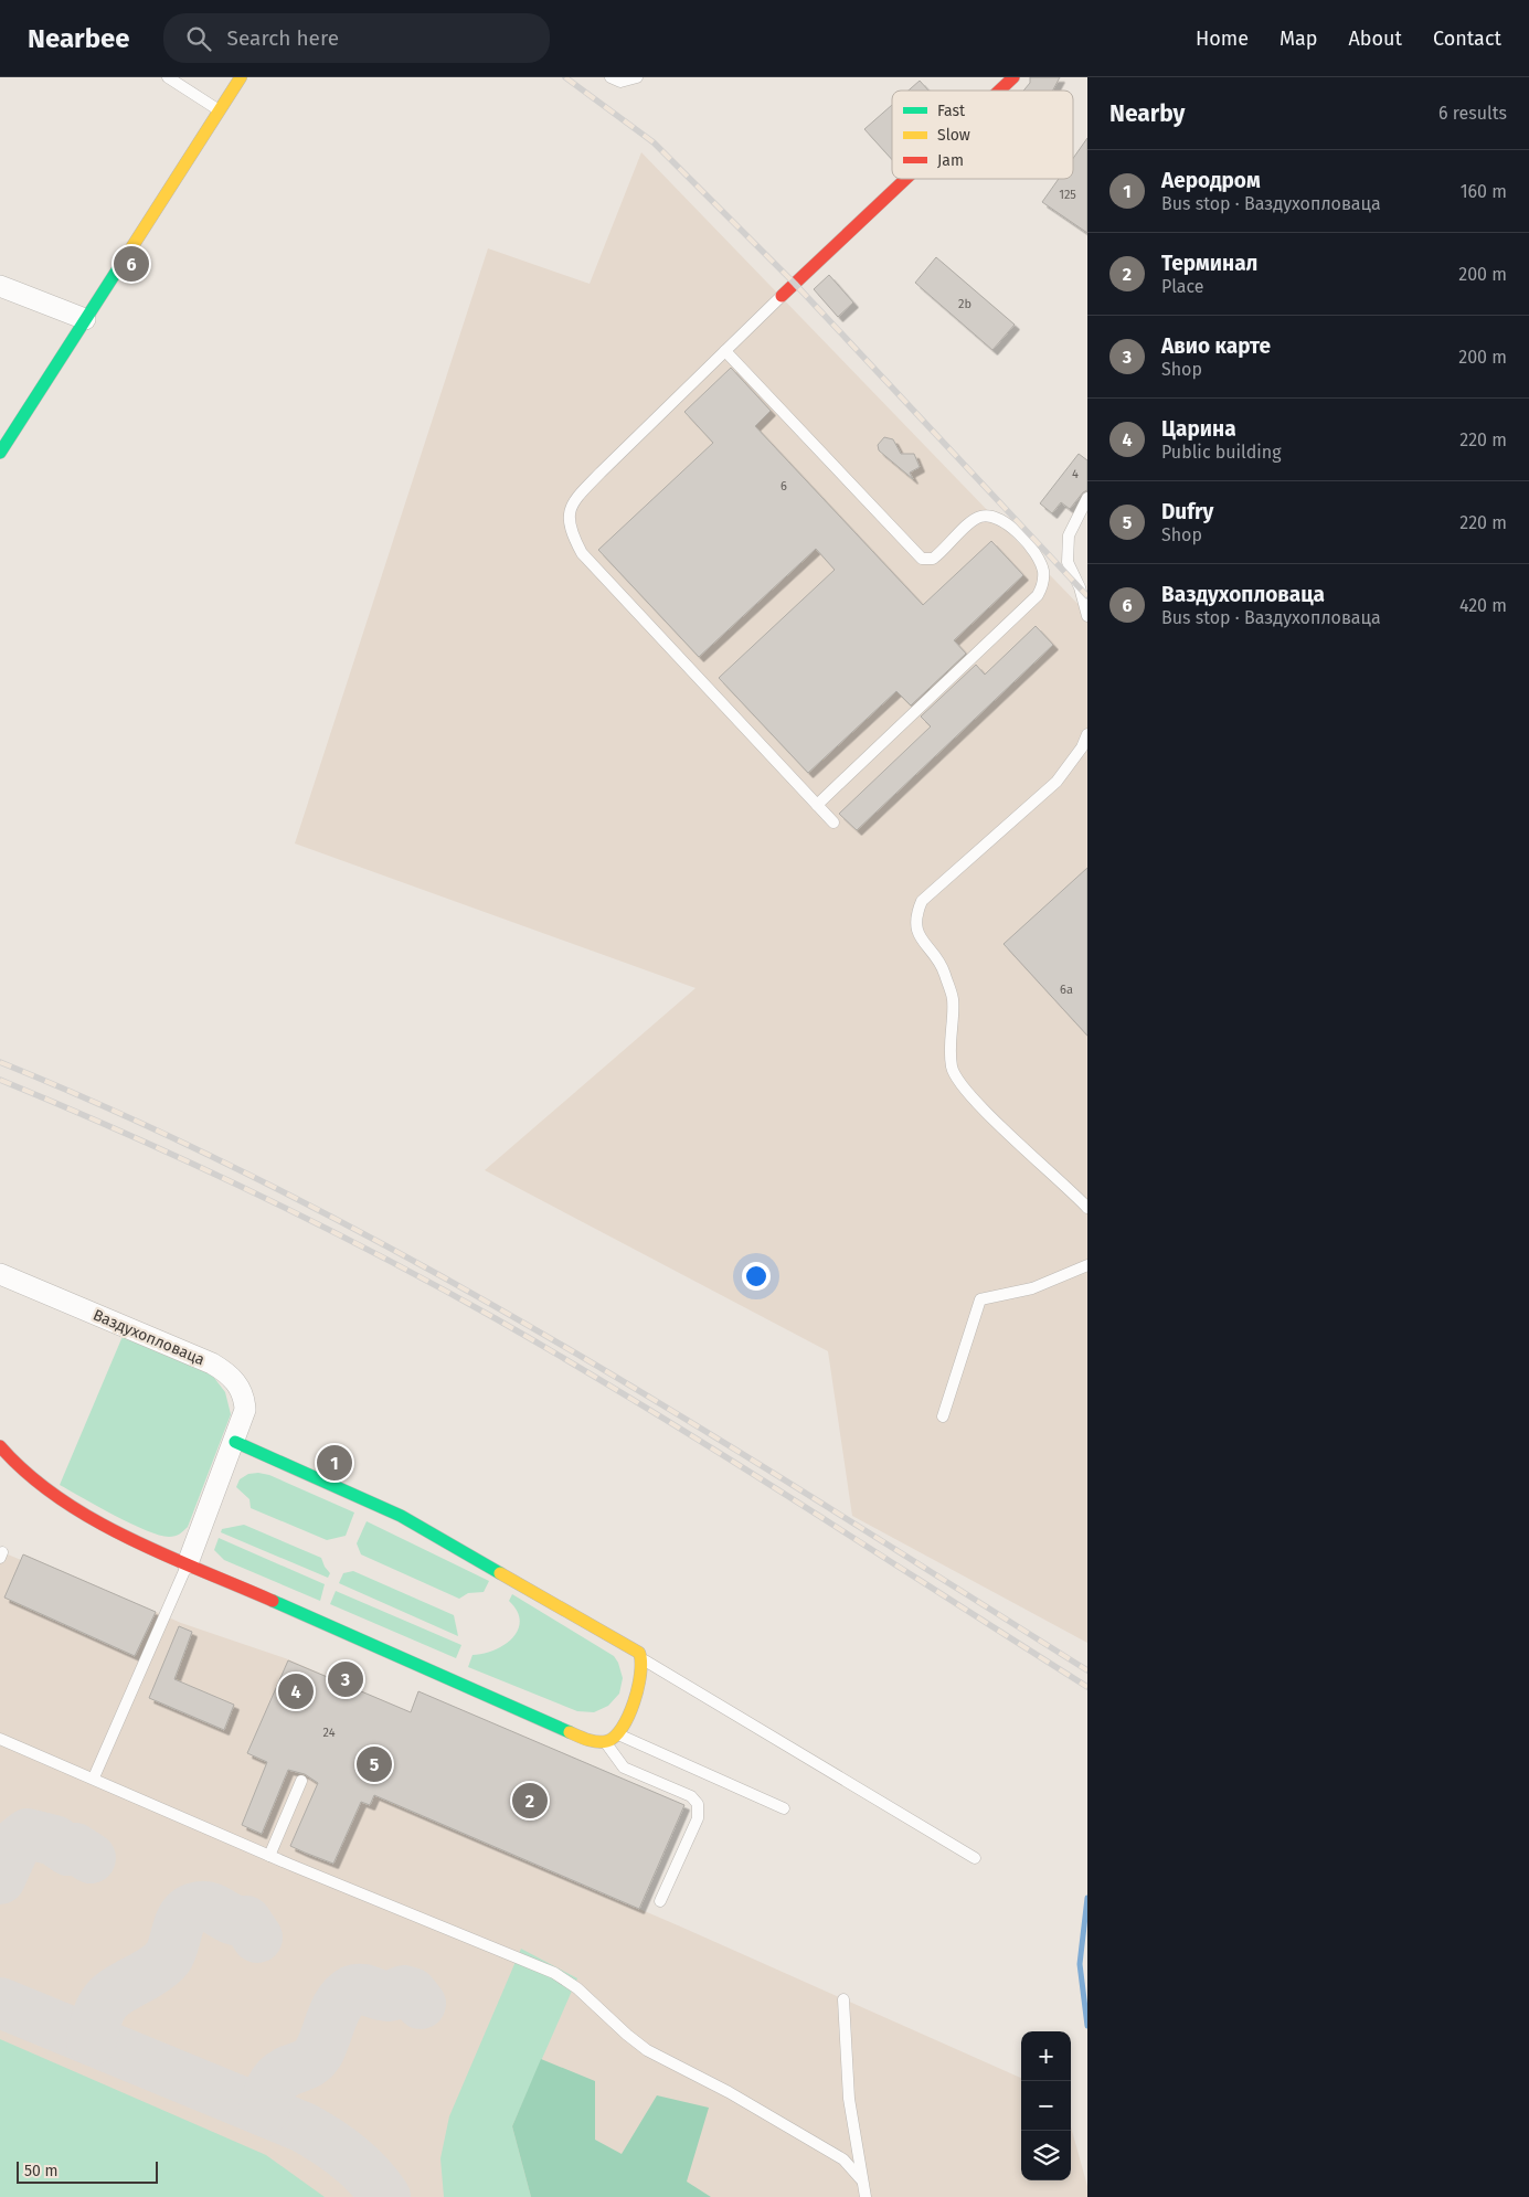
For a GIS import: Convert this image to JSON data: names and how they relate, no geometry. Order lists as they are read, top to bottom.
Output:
{
  "streets": {
    "street": ["Ваздухопловаца"]
  },
  "house_numbers": [
    "125",
    "2b",
    "4",
    "6",
    "6a",
    "24"
  ],
  "legend": ["Fast", "Slow", "Jam"],
  "scale_bar": "50 m",
  "page": {
    "header": "Nearbee",
    "search": "Search here",
    "nav": [
      "Home",
      "Map",
      "About",
      "Contact"
    ],
    "heading": ["Nearby", "6 results"],
    "list": [
      {
        "mark": "1",
        "name": "Аеродром",
        "note": "Bus stop · Ваздухопловаца",
        "value": "160 m"
      },
      {
        "mark": "2",
        "name": "Терминал",
        "note": "Place",
        "value": "200 m"
      },
      {
        "mark": "3",
        "name": "Авио карте",
        "note": "Shop",
        "value": "200 m"
      },
      {
        "mark": "4",
        "name": "Царина",
        "note": "Public building",
        "value": "220 m"
      },
      {
        "mark": "5",
        "name": "Dufry",
        "note": "Shop",
        "value": "220 m"
      },
      {
        "mark": "6",
        "name": "Ваздухопловаца",
        "note": "Bus stop · Ваздухопловаца",
        "value": "420 m"
      }
    ],
    "pins": [
      "6",
      "1",
      "3",
      "4",
      "5",
      "2"
    ],
    "map_buttons": ["+", "−"],
    "scale": "50 m"
  }
}
